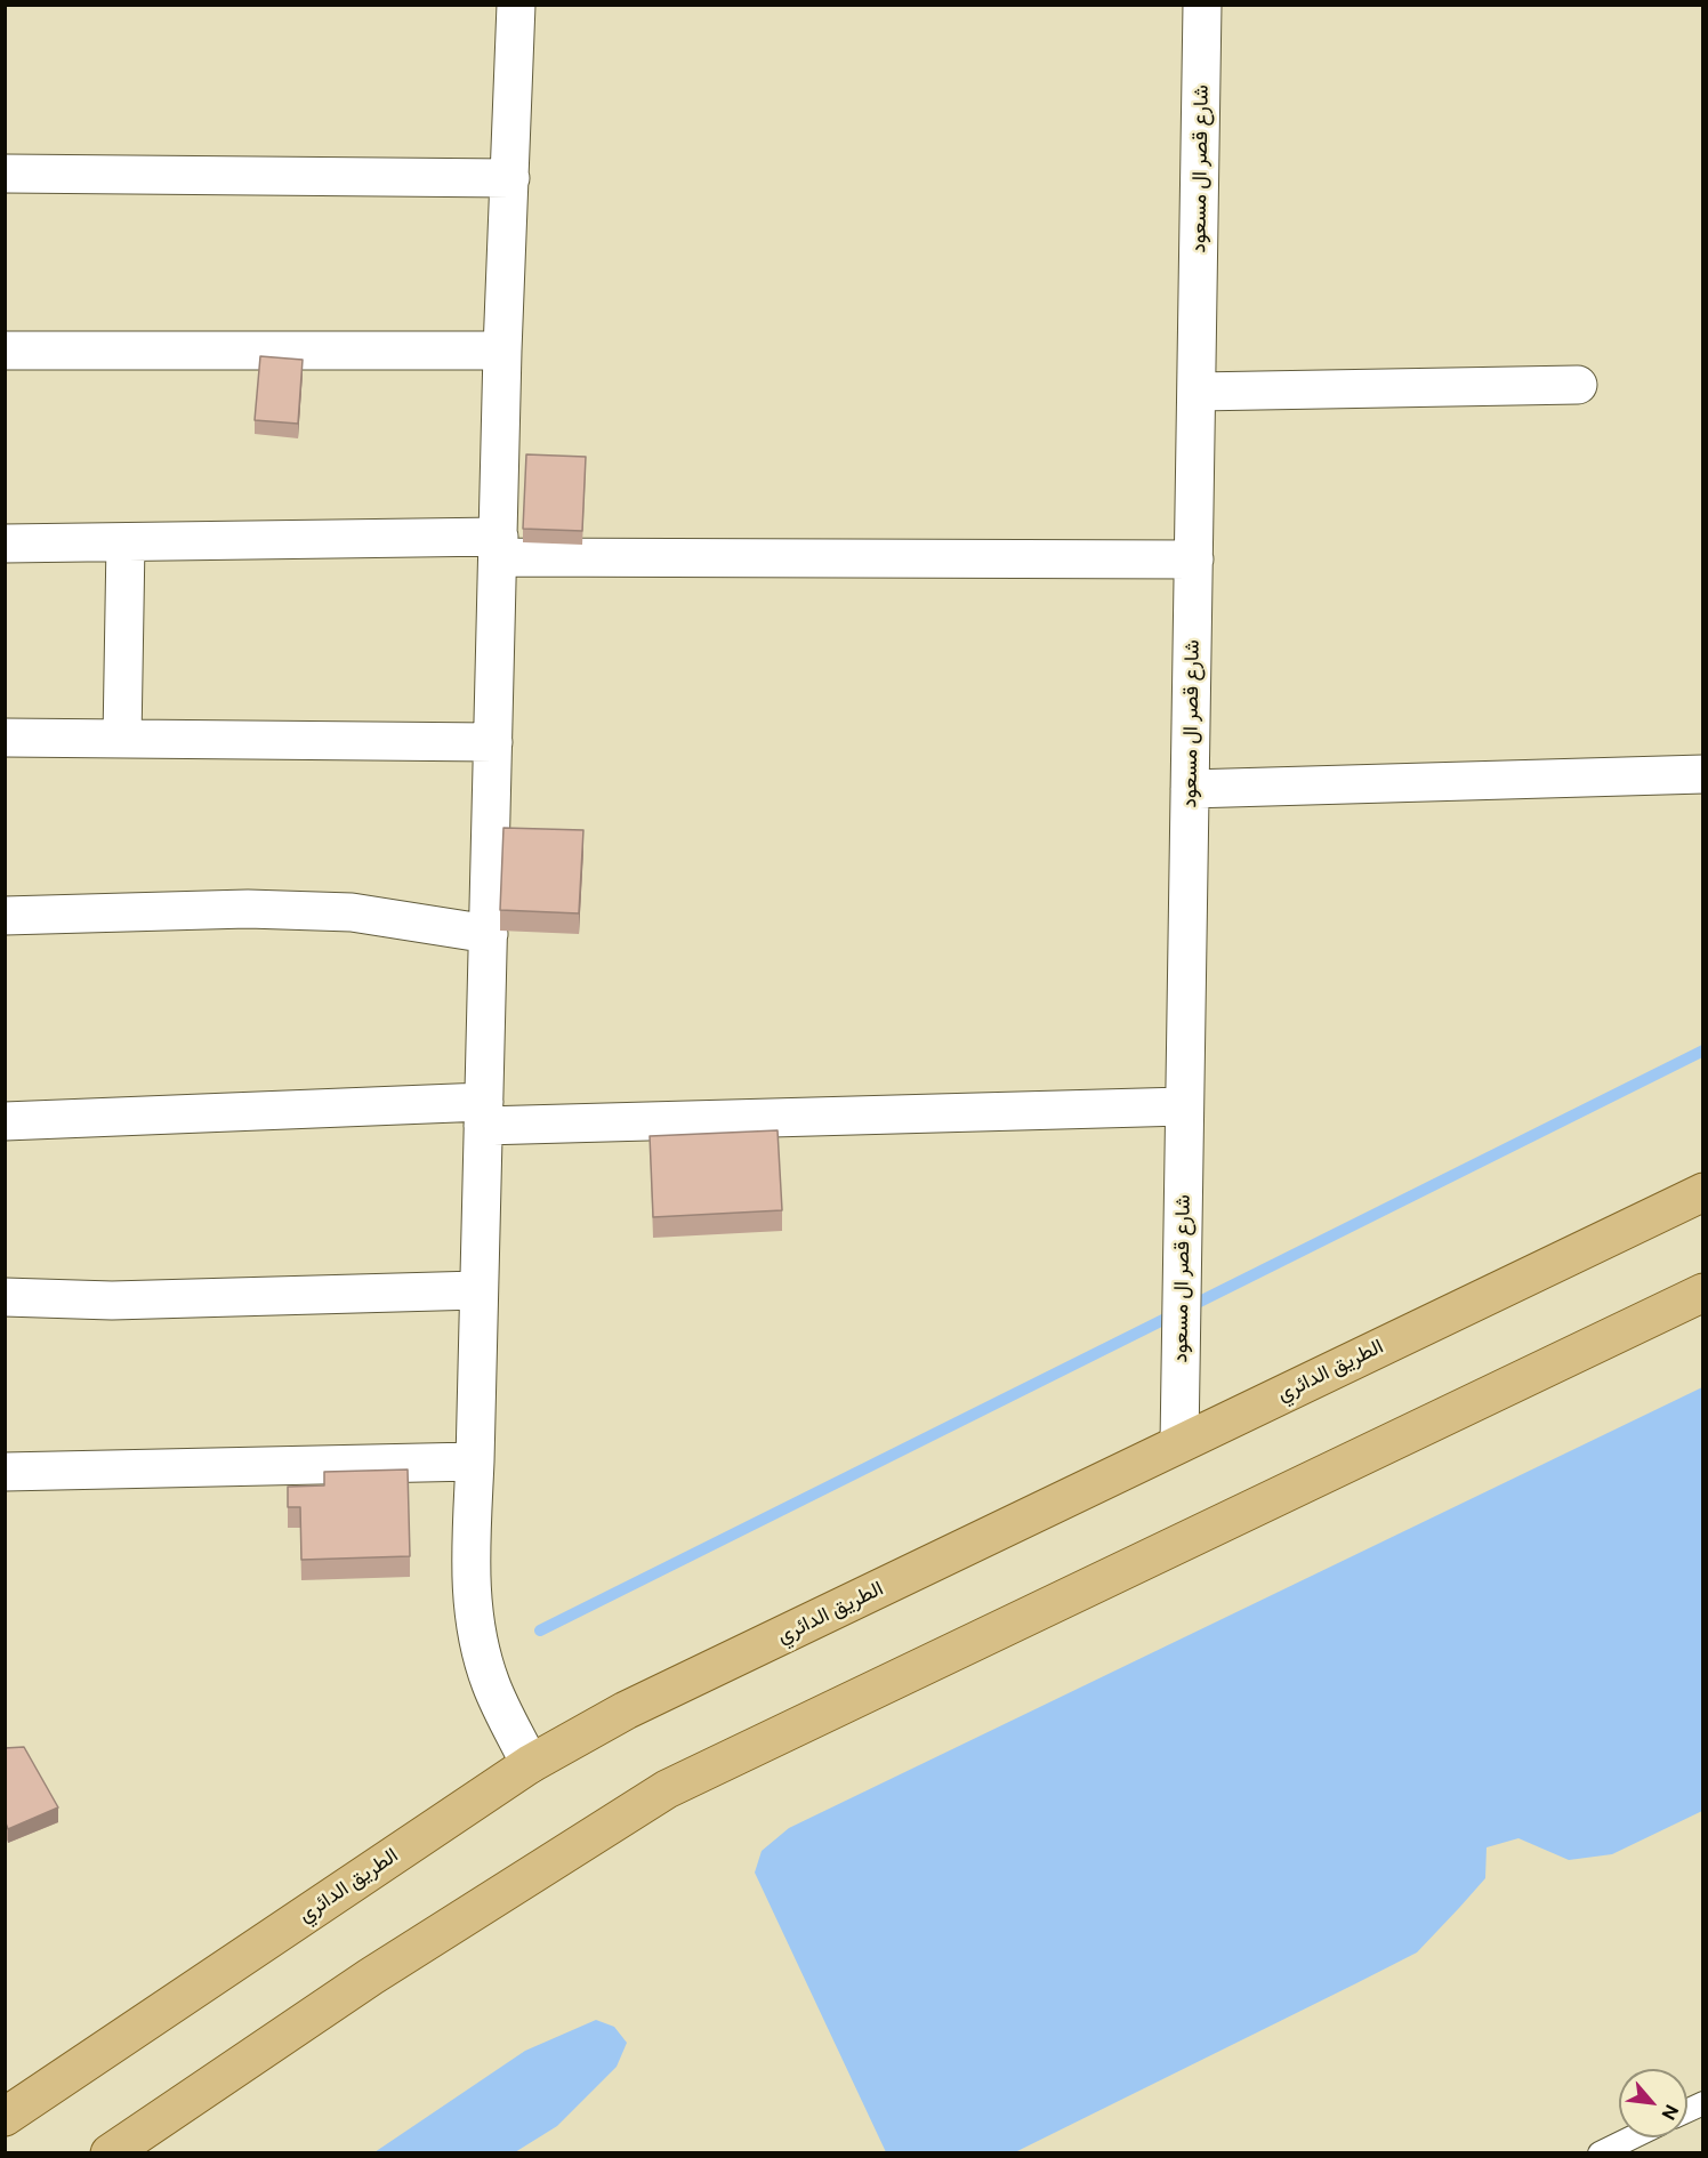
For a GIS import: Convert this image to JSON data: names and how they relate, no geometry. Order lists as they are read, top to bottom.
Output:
{
  "streets": {
    "main road": ["الطريق الدائري"],
    "street": ["شارع قصر ال مسعود"]
  },
  "crossings": [
    ["شارع قصر ال مسعود", "الطريق الدائري"]
  ],
  "north": "bottom right"
}
